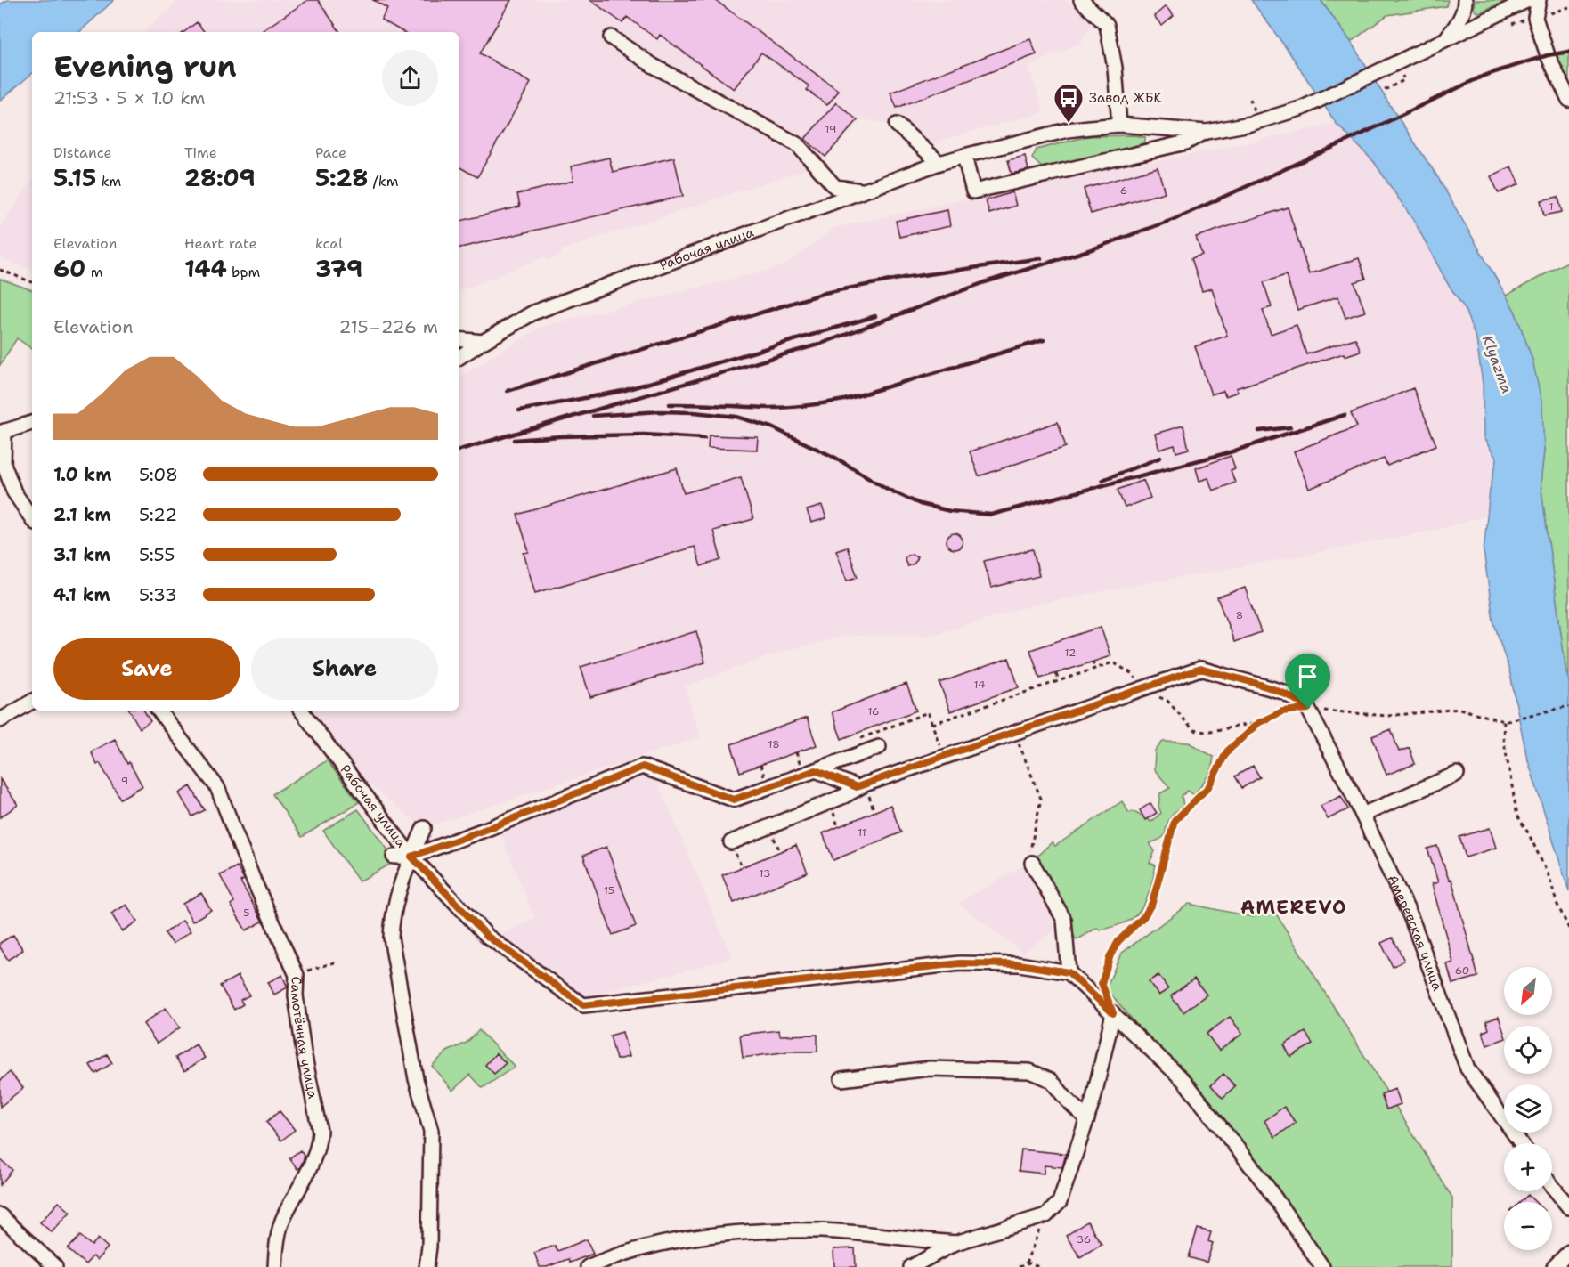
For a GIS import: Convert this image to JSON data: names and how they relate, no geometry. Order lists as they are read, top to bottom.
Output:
{
  "streets": {
    "street": ["Рабочая улица", "Амеревская улица", "Самотёчная улица"]
  },
  "districts": ["AMEREVO"],
  "water": ["Klyazma"],
  "places": {
    "bus stop": ["Завод ЖБК"]
  },
  "house_numbers": [
    "19",
    "6",
    "1",
    "8",
    "12",
    "14",
    "16",
    "18",
    "9",
    "11",
    "13",
    "15",
    "5",
    "60",
    "36"
  ],
  "north": "bottom left",
  "page": {
    "heading": ["Evening run", "21:53 · 5 × 1.0 km"],
    "stats": [
      ["Distance", "5.15 km"],
      ["Time", "28:09"],
      ["Pace", "5:28 /km"],
      ["Elevation", "60 m"],
      ["Heart rate", "144 bpm"],
      ["kcal", "379"]
    ],
    "chart": ["Elevation", "215–226 m"],
    "list": [
      {
        "name": "1.0 km",
        "note": "5:08"
      },
      {
        "name": "2.1 km",
        "note": "5:22"
      },
      {
        "name": "3.1 km",
        "note": "5:55"
      },
      {
        "name": "4.1 km",
        "note": "5:33"
      }
    ],
    "buttons": ["Save", "Share"],
    "map_buttons": ["+", "−"]
  }
}
